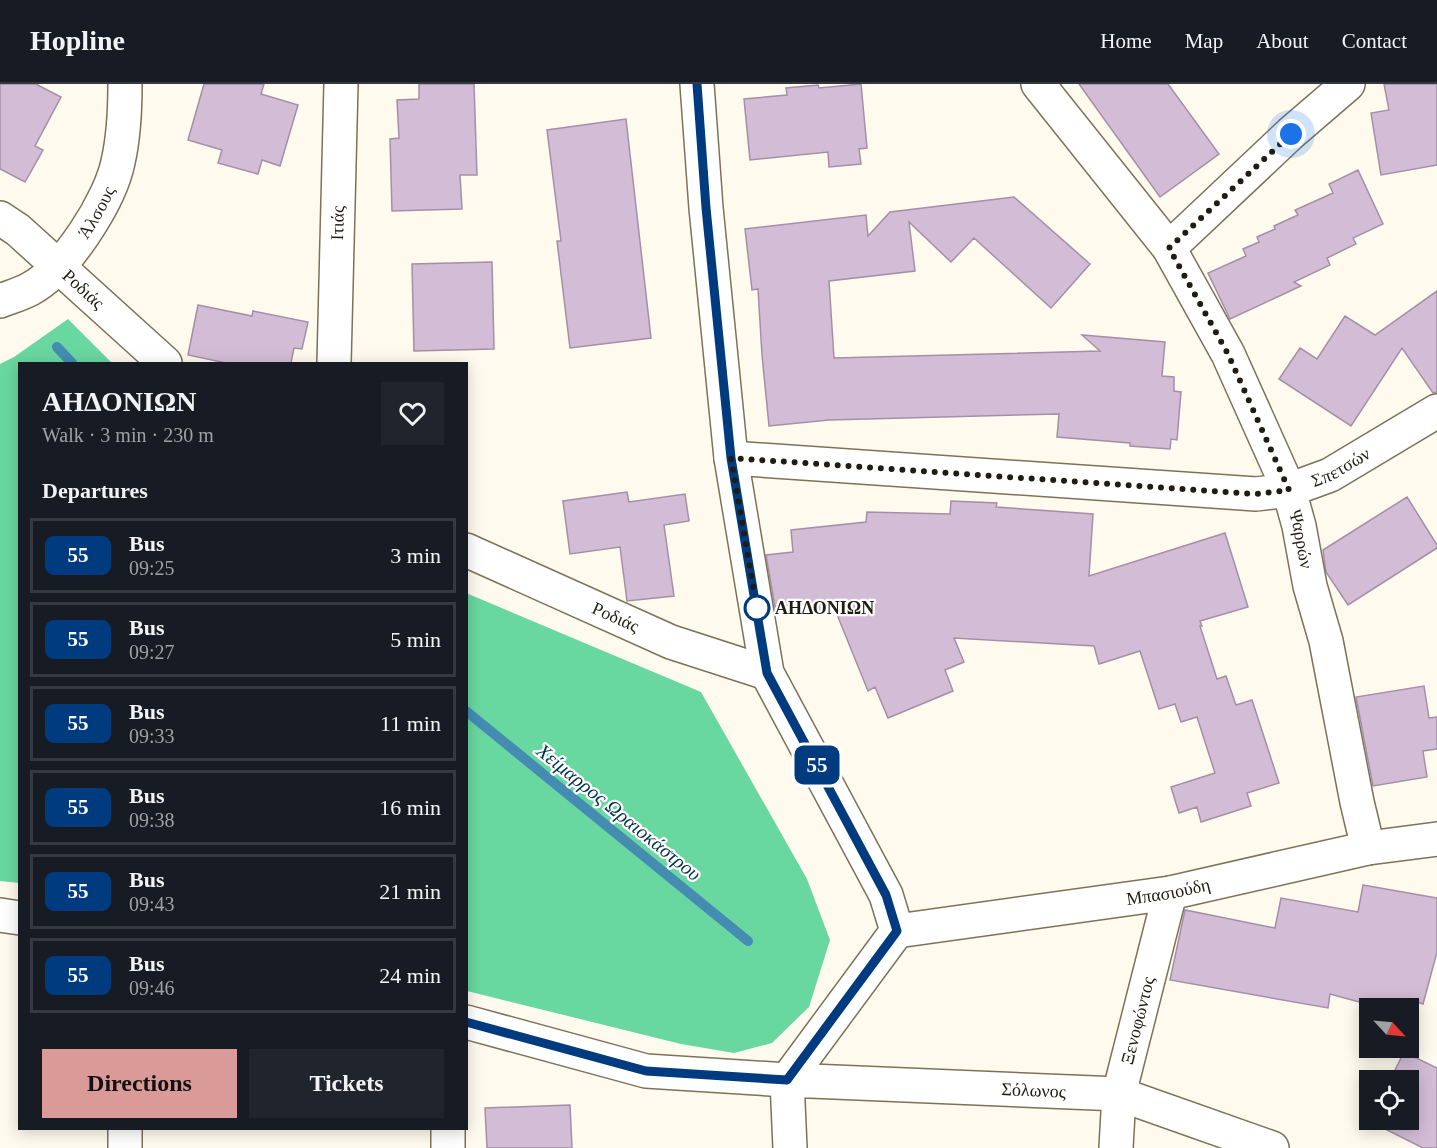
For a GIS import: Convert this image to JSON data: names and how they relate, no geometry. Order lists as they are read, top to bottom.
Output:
{
  "streets": {
    "street": [
      "Άλσους",
      "Ιτιάς",
      "Ροδιάς",
      "Σπετσών",
      "Ψαρρών",
      "Μπασιούδη",
      "Ξενοφώντος",
      "Σόλωνος"
    ]
  },
  "crossings": [
    ["Άλσους", "Ροδιάς"],
    ["Σπετσών", "Ψαρρών"],
    ["Ψαρρών", "Μπασιούδη"],
    ["Μπασιούδη", "Ξενοφώντος"],
    ["Ξενοφώντος", "Σόλωνος"]
  ],
  "water": ["Χείμαρρος Ωραιοκάστρου"],
  "places": ["ΑΗΔΟΝΙΩΝ"],
  "lines": ["bus line 55"],
  "north": "bottom right",
  "page": {
    "header": "Hopline",
    "nav": [
      "Home",
      "Map",
      "About",
      "Contact"
    ],
    "on_map": "55",
    "heading": [
      ["ΑΗΔΟΝΙΩΝ", "Walk · 3 min · 230 m"],
      "Departures"
    ],
    "list": [
      {
        "mark": "55",
        "name": "Bus",
        "note": "09:25",
        "value": "3 min"
      },
      {
        "mark": "55",
        "name": "Bus",
        "note": "09:27",
        "value": "5 min"
      },
      {
        "mark": "55",
        "name": "Bus",
        "note": "09:33",
        "value": "11 min"
      },
      {
        "mark": "55",
        "name": "Bus",
        "note": "09:38",
        "value": "16 min"
      },
      {
        "mark": "55",
        "name": "Bus",
        "note": "09:43",
        "value": "21 min"
      },
      {
        "mark": "55",
        "name": "Bus",
        "note": "09:46",
        "value": "24 min"
      }
    ],
    "buttons": ["Directions", "Tickets"]
  }
}
